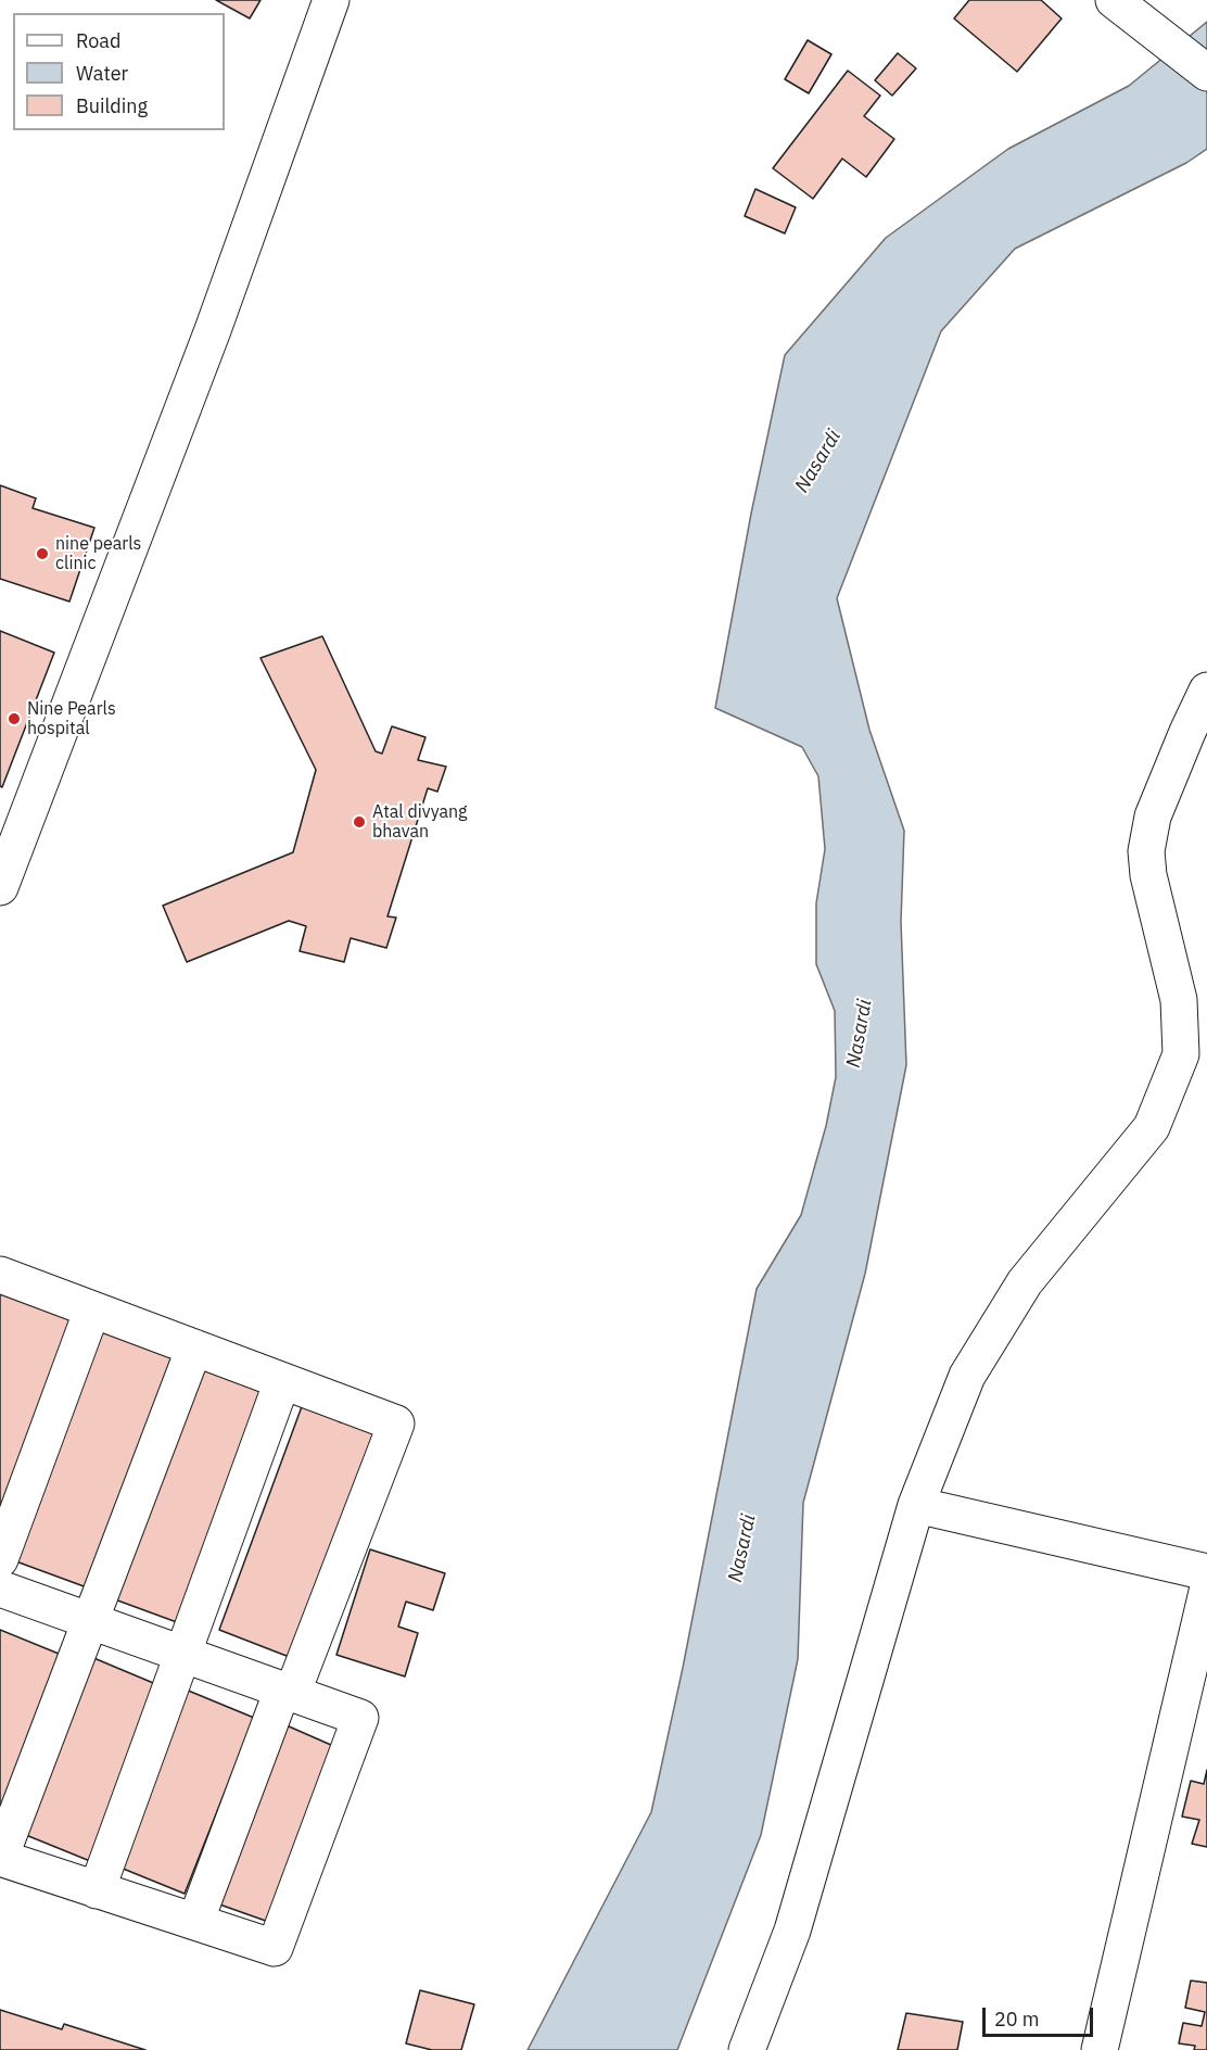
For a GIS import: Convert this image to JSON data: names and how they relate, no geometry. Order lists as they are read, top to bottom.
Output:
{
  "water": ["Nasardi"],
  "places": ["nine pearls clinic", "Nine Pearls hospital", "Atal divyang bhavan"],
  "legend": ["Road", "Water", "Building"],
  "scale_bar": "20 m"
}
